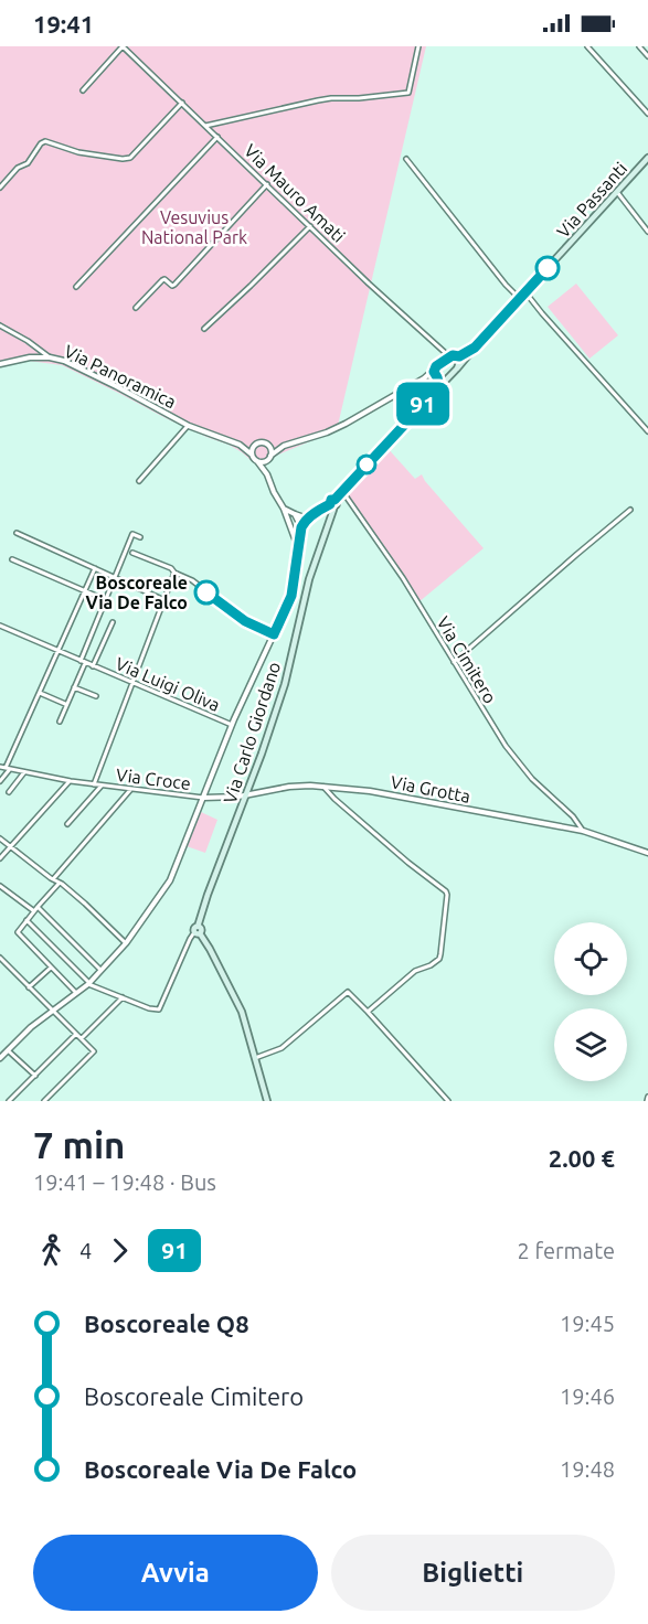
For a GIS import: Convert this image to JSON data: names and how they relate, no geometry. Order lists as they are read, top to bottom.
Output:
{
  "streets": {
    "main road": ["Via Passanti", "Via Carlo Giordano"],
    "street": [
      "Via Mauro Amati",
      "Via Panoramica",
      "Via Cimitero",
      "Via Luigi Oliva",
      "Via Croce",
      "Via Grotta"
    ]
  },
  "crossings": [
    ["Via Mauro Amati", "Via Passanti"],
    ["Via Passanti", "Via Panoramica"],
    ["Via Passanti", "Via Cimitero"],
    ["Via Passanti", "Via Carlo Giordano"],
    ["Via Cimitero", "Via Grotta"],
    ["Via Carlo Giordano", "Via Grotta"],
    ["Via Croce", "Via Grotta"]
  ],
  "parks": ["Vesuvius National Park"],
  "places": ["Boscoreale Via De Falco"],
  "lines": ["bus line 91"],
  "page": {
    "status": "19:41",
    "on_map": "91",
    "heading": ["7 min", "19:41 – 19:48 · Bus", "2.00 €"],
    "legs": ["4", "91", "2 fermate"],
    "list": [
      {
        "name": "Boscoreale Q8",
        "value": "19:45"
      },
      {
        "name": "Boscoreale Cimitero",
        "value": "19:46"
      },
      {
        "name": "Boscoreale Via De Falco",
        "value": "19:48"
      }
    ],
    "buttons": ["Avvia", "Biglietti"]
  }
}
